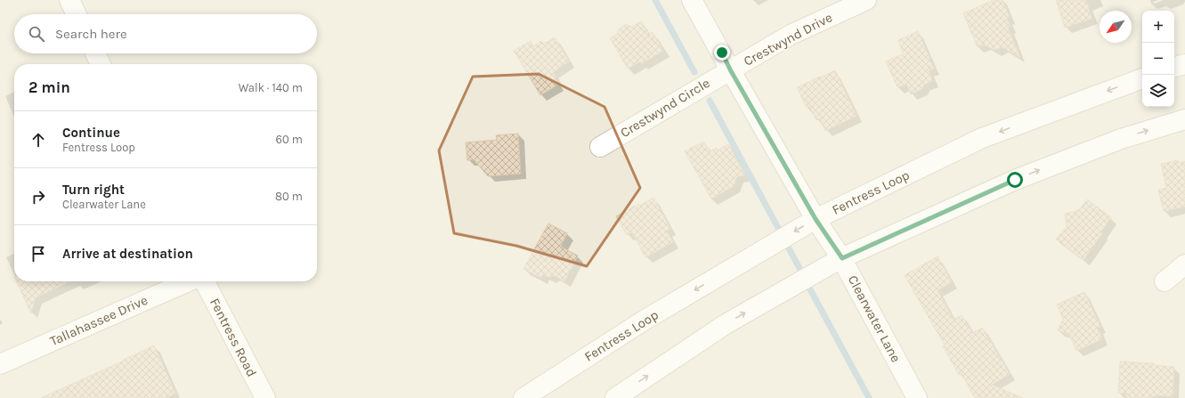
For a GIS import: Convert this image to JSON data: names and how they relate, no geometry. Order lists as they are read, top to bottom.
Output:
{
  "streets": {
    "street": [
      "Crestwynd Drive",
      "Crestwynd Circle",
      "Fentress Loop",
      "Clearwater Lane",
      "Tallahassee Drive",
      "Fentress Road"
    ]
  },
  "crossings": [
    ["Crestwynd Drive", "Crestwynd Circle"],
    ["Crestwynd Drive", "Clearwater Lane"],
    ["Crestwynd Circle", "Clearwater Lane"],
    ["Fentress Loop", "Clearwater Lane"]
  ],
  "north": "bottom left",
  "page": {
    "map_buttons": ["+", "−"],
    "search": "Search here",
    "heading": ["2 min", "Walk · 140 m"],
    "list": [
      ["Continue", "Fentress Loop", "60 m"],
      ["Turn right", "Clearwater Lane", "80 m"],
      "Arrive at destination"
    ]
  }
}
